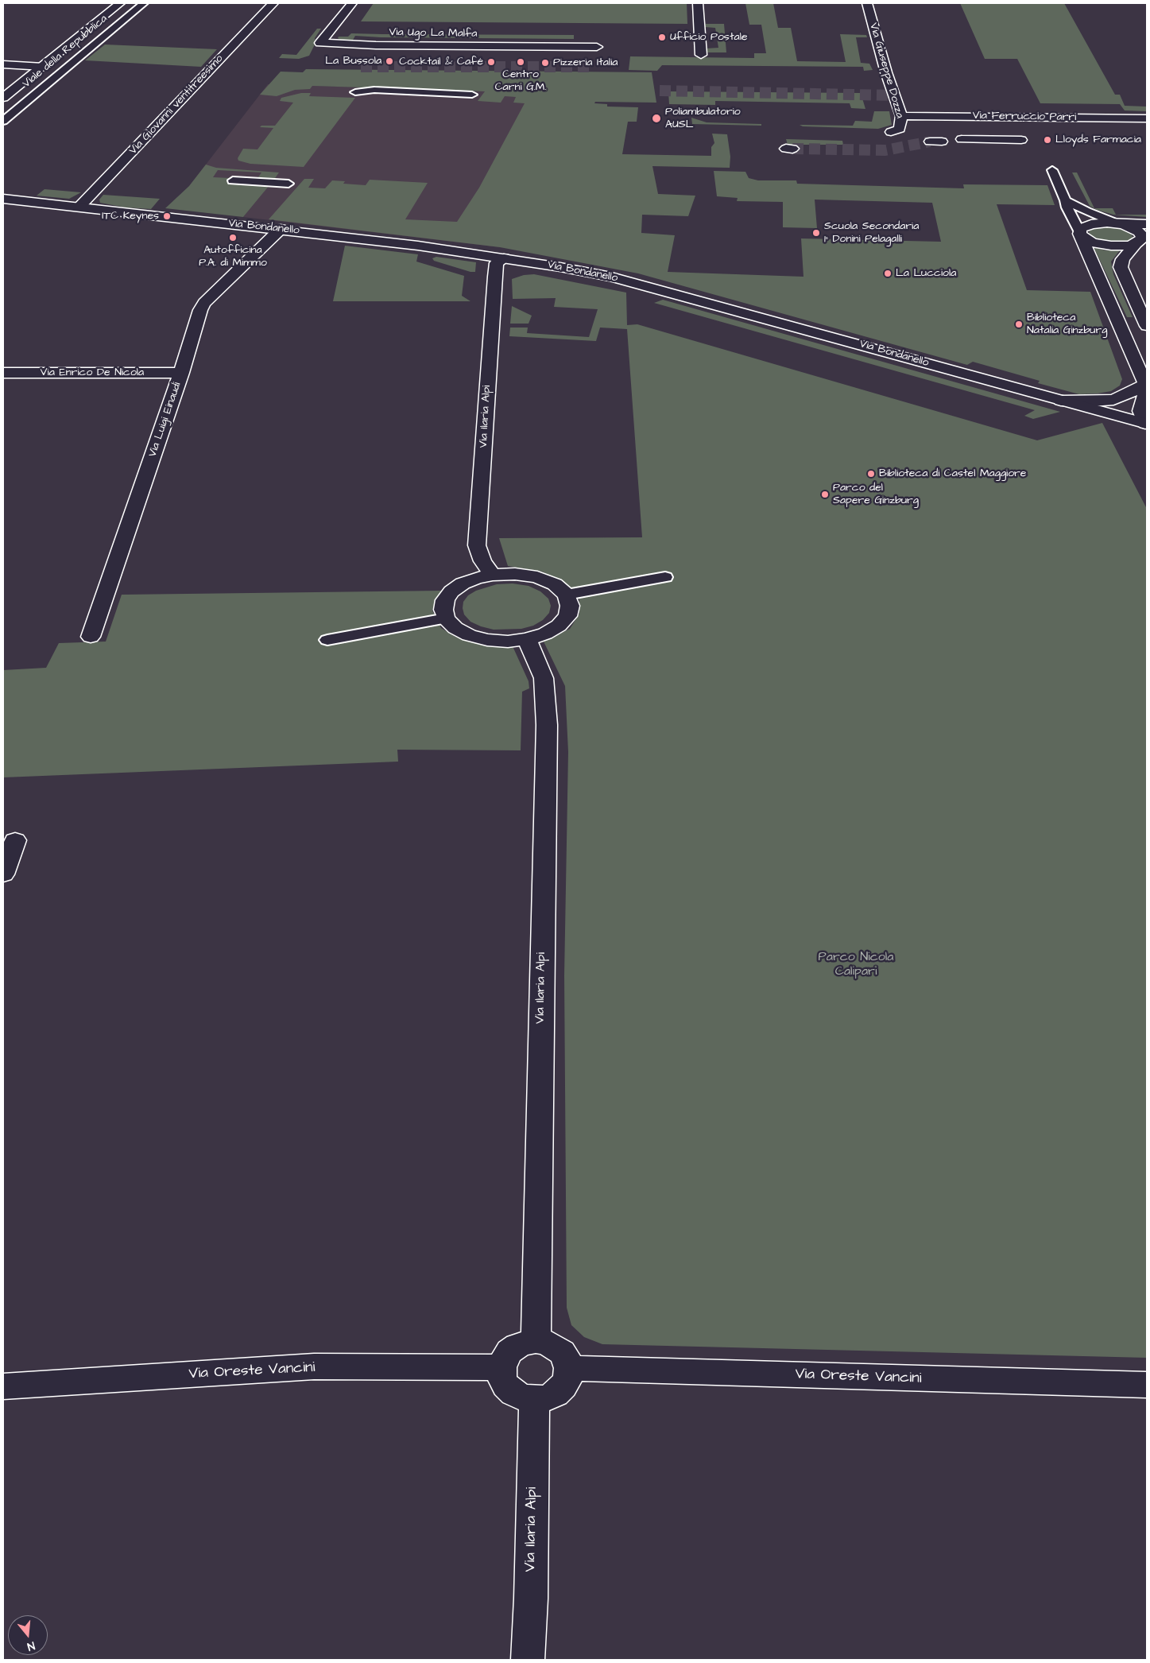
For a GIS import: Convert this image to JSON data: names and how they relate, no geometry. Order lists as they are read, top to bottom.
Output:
{
  "streets": {
    "street": [
      "Via Ugo La Malfa",
      "Viale della Repubblica",
      "Via Giuseppe Dozza",
      "Via Giovanni ventitreesimo",
      "Via Ferruccio Parri",
      "Via Bondanello",
      "Via Enrico De Nicola",
      "Via Ilaria Alpi",
      "Via Luigi Einaudi",
      "Via Oreste Vancini"
    ]
  },
  "crossings": [
    ["Via Giuseppe Dozza", "Via Ferruccio Parri"],
    ["Via Giovanni ventitreesimo", "Via Bondanello"],
    ["Via Bondanello", "Via Ilaria Alpi"],
    ["Via Bondanello", "Via Luigi Einaudi"],
    ["Via Enrico De Nicola", "Via Luigi Einaudi"],
    ["Via Ilaria Alpi", "Via Oreste Vancini"]
  ],
  "parks": ["Parco Nicola Calipari"],
  "places": [
    "Ufficio Postale",
    "La Bussola",
    "Cocktail & Café",
    "Centro Carni G.M.",
    "Pizzeria Italia",
    "Poliambulatorio AUSL",
    "Lloyds Farmacia",
    "ITC Keynes",
    "Scuola Secondaria 1° Donini Pelagalli",
    "Autofficina P.A. di Mimmo",
    "La Lucciola",
    "Biblioteca Natalia Ginzburg",
    "Biblioteca di Castel Maggiore",
    "Parco del Sapere Ginzburg"
  ],
  "north": "bottom"
}
